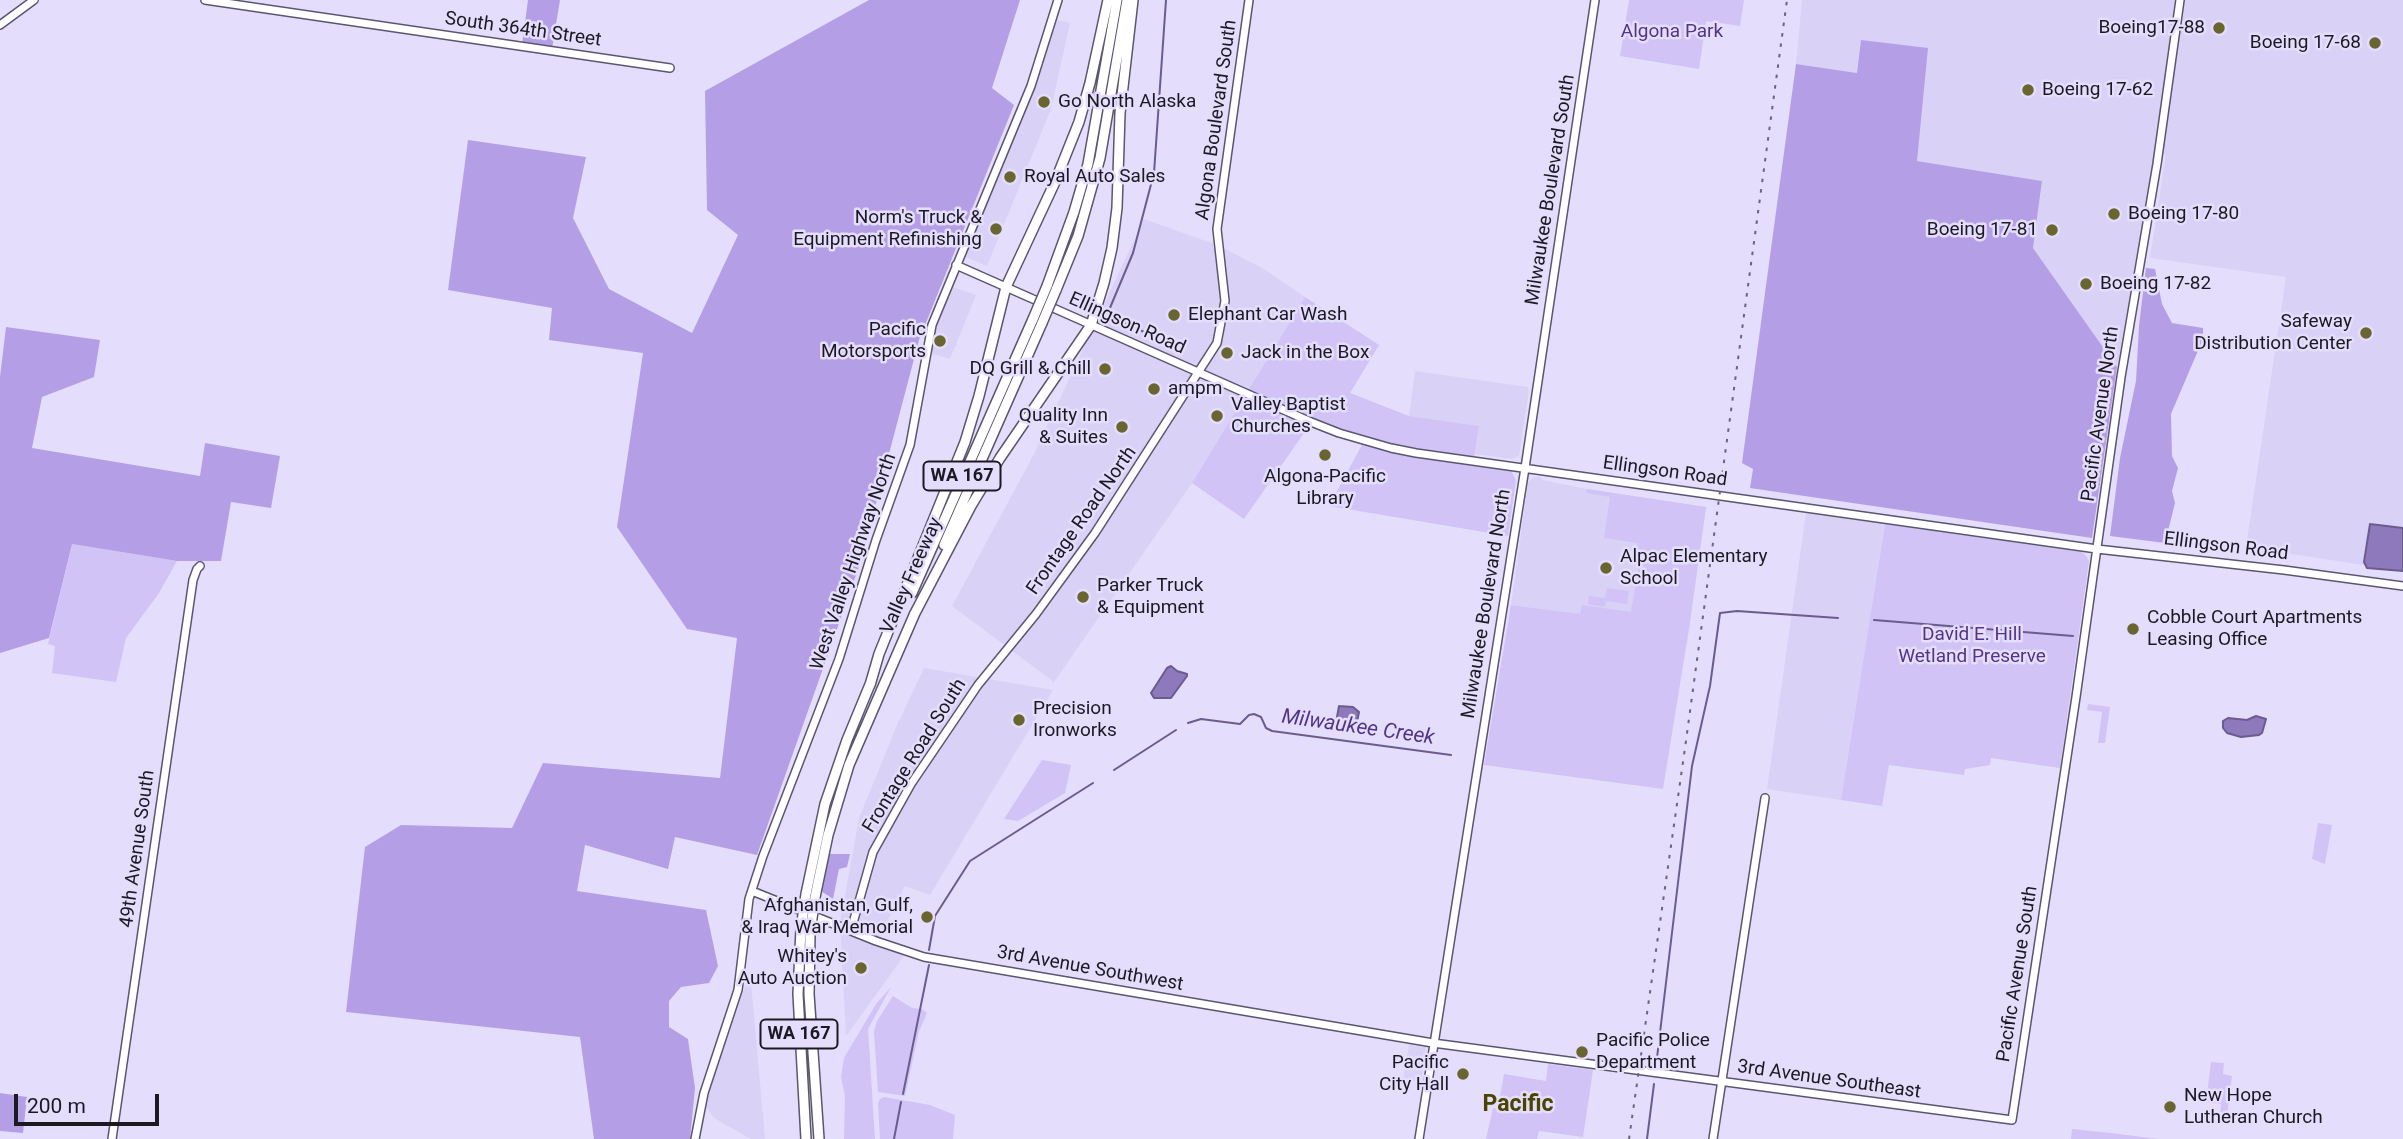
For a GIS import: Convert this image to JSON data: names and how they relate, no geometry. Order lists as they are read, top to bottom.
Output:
{
  "streets": {
    "highway": ["WA 167", "Valley Freeway"],
    "street": [
      "South 364th Street",
      "Algona Boulevard South",
      "Milwaukee Boulevard South",
      "Ellingson Road",
      "Pacific Avenue North",
      "Frontage Road North",
      "West Valley Highway North",
      "Milwaukee Boulevard North",
      "Frontage Road South",
      "49th Avenue South",
      "3rd Avenue Southwest",
      "Pacific Avenue South",
      "3rd Avenue Southeast"
    ]
  },
  "crossings": [
    ["Algona Boulevard South", "Frontage Road North"],
    ["Milwaukee Boulevard South", "Milwaukee Boulevard North"],
    ["Ellingson Road", "Pacific Avenue North"],
    ["Ellingson Road", "Frontage Road North"],
    ["Ellingson Road", "West Valley Highway North"],
    ["Ellingson Road", "Milwaukee Boulevard North"],
    ["Pacific Avenue North", "Pacific Avenue South"],
    ["Frontage Road North", "Frontage Road South"],
    ["West Valley Highway North", "3rd Avenue Southwest"],
    ["Milwaukee Boulevard North", "3rd Avenue Southwest"],
    ["Milwaukee Boulevard North", "3rd Avenue Southeast"],
    ["Frontage Road South", "3rd Avenue Southwest"],
    ["3rd Avenue Southwest", "3rd Avenue Southeast"],
    ["Pacific Avenue South", "3rd Avenue Southeast"]
  ],
  "districts": ["Pacific"],
  "water": ["Milwaukee Creek"],
  "parks": ["Algona Park", "David E. Hill Wetland Preserve"],
  "places": [
    "Boeing17-88",
    "Boeing 17-68",
    "Boeing 17-62",
    "Go North Alaska",
    "Royal Auto Sales",
    "Boeing 17-80",
    "Norm's Truck & Equipment Refinishing",
    "Boeing 17-81",
    "Boeing 17-82",
    "Elephant Car Wash",
    "Safeway Distribution Center",
    "Pacific Motorsports",
    "Jack in the Box",
    "DQ Grill & Chill",
    "ampm",
    "Valley Baptist Churches",
    "Quality Inn & Suites",
    "Algona-Pacific Library",
    "Alpac Elementary School",
    "Parker Truck & Equipment",
    "Cobble Court Apartments Leasing Office",
    "Precision Ironworks",
    "Afghanistan, Gulf, & Iraq War Memorial",
    "Whitey's Auto Auction",
    "Pacific Police Department",
    "Pacific City Hall",
    "New Hope Lutheran Church"
  ],
  "scale_bar": "200 m"
}
